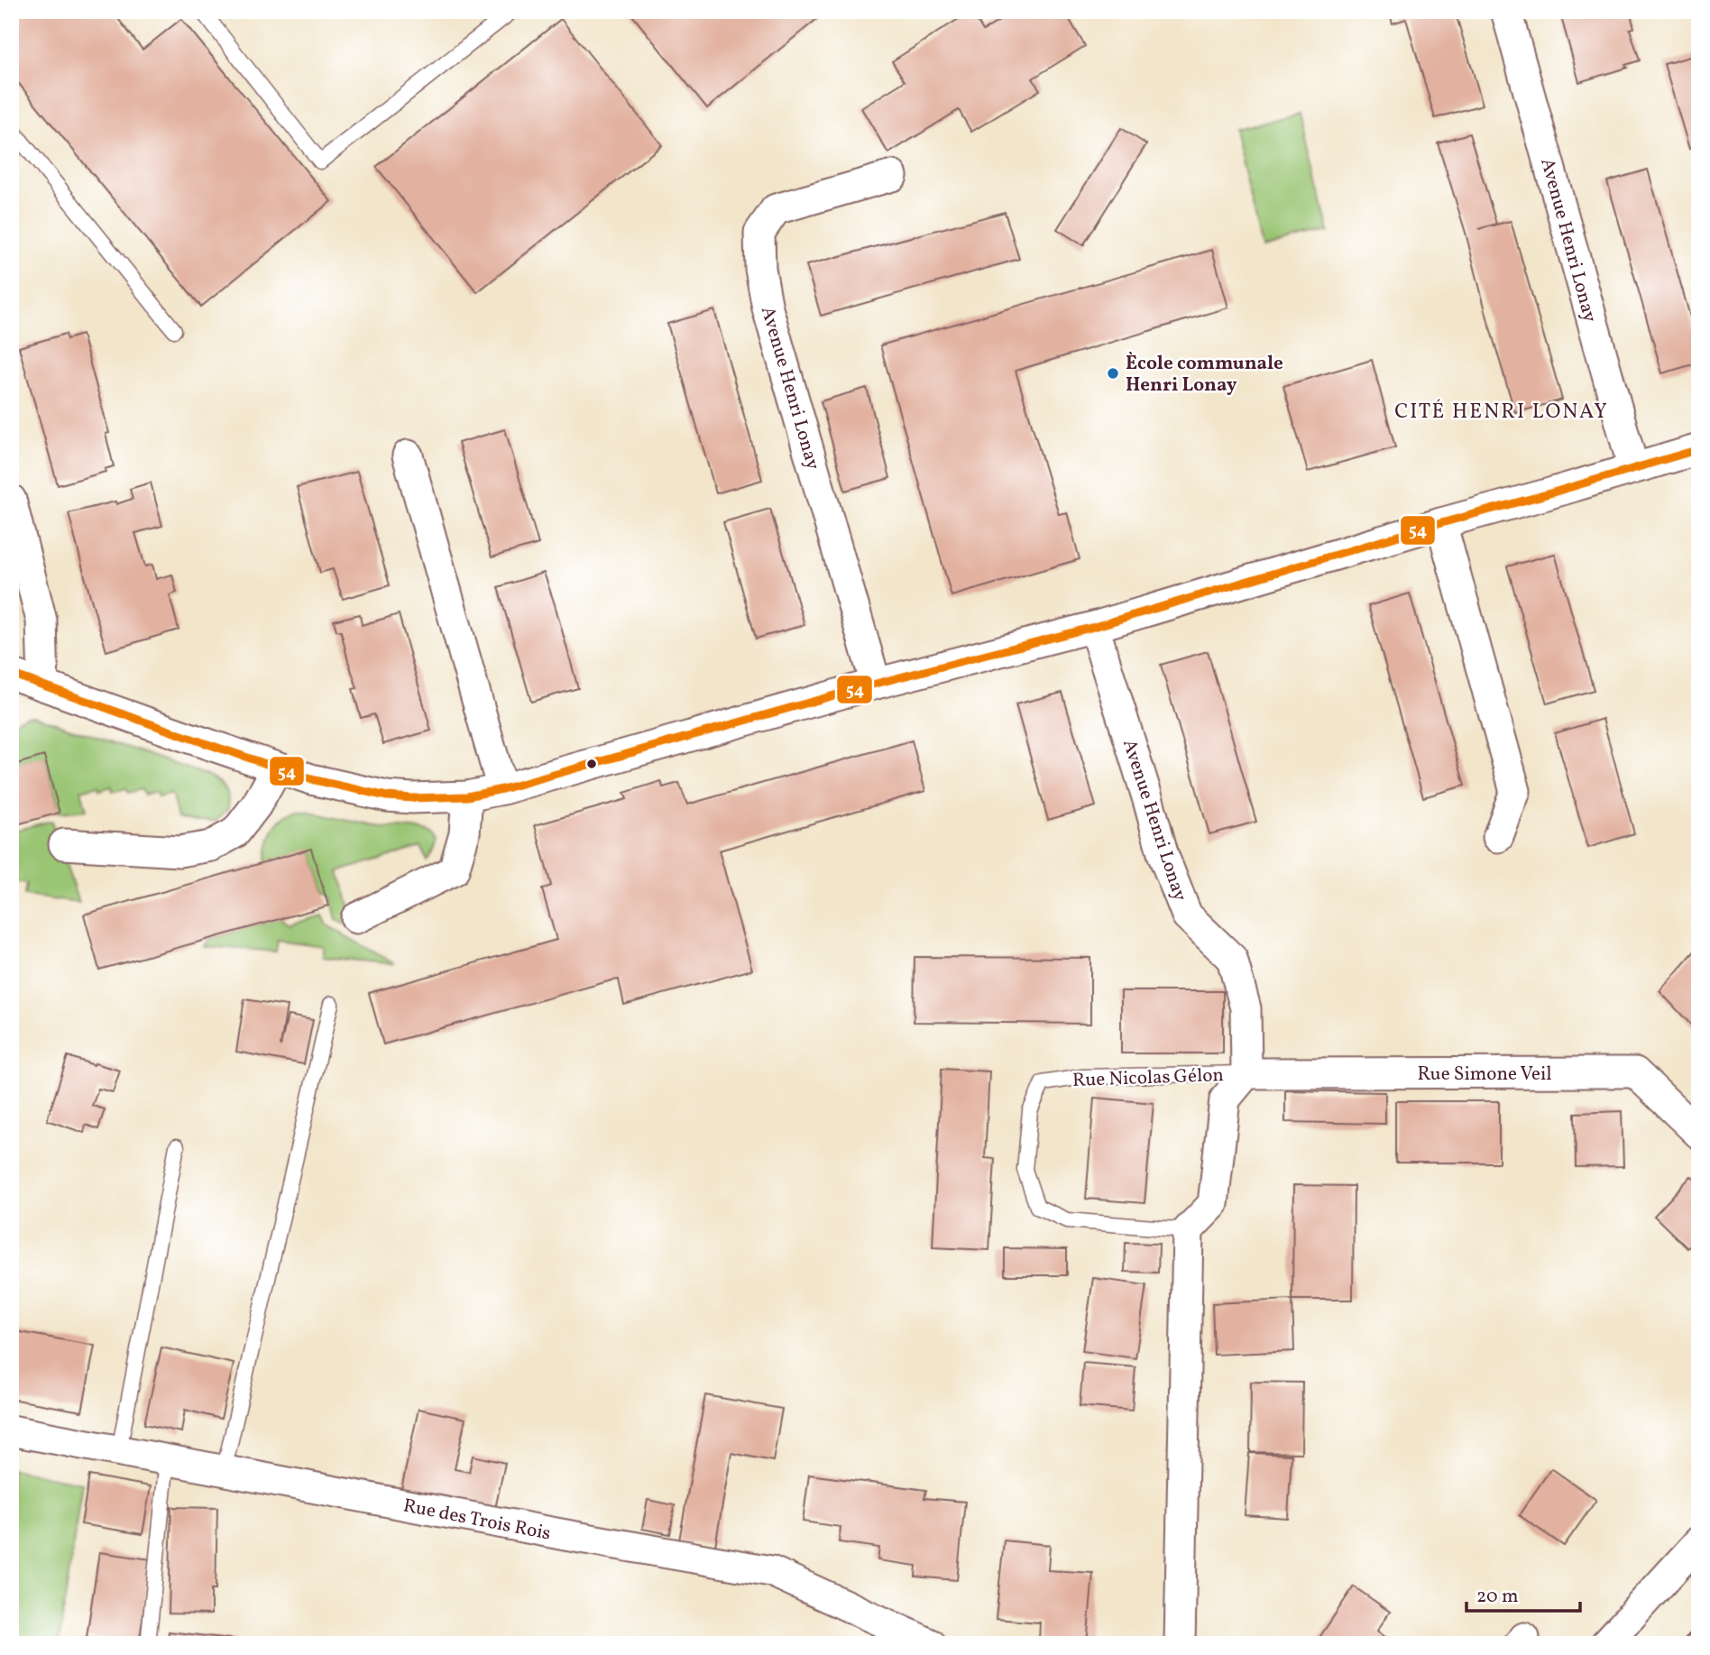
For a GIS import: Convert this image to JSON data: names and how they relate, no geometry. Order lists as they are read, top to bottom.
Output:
{
  "streets": {
    "street": [
      "Avenue Henri Lonay",
      "Rue Simone Veil",
      "Rue Nicolas Gélon",
      "Rue des Trois Rois"
    ]
  },
  "crossings": [
    ["Avenue Henri Lonay", "Rue Simone Veil"],
    ["Avenue Henri Lonay", "Rue Nicolas Gélon"],
    ["Rue Simone Veil", "Rue Nicolas Gélon"]
  ],
  "districts": ["CITÉ HENRI LONAY"],
  "places": ["Ècole communale Henri Lonay"],
  "lines": ["transit line 54"],
  "scale_bar": "20 m"
}
